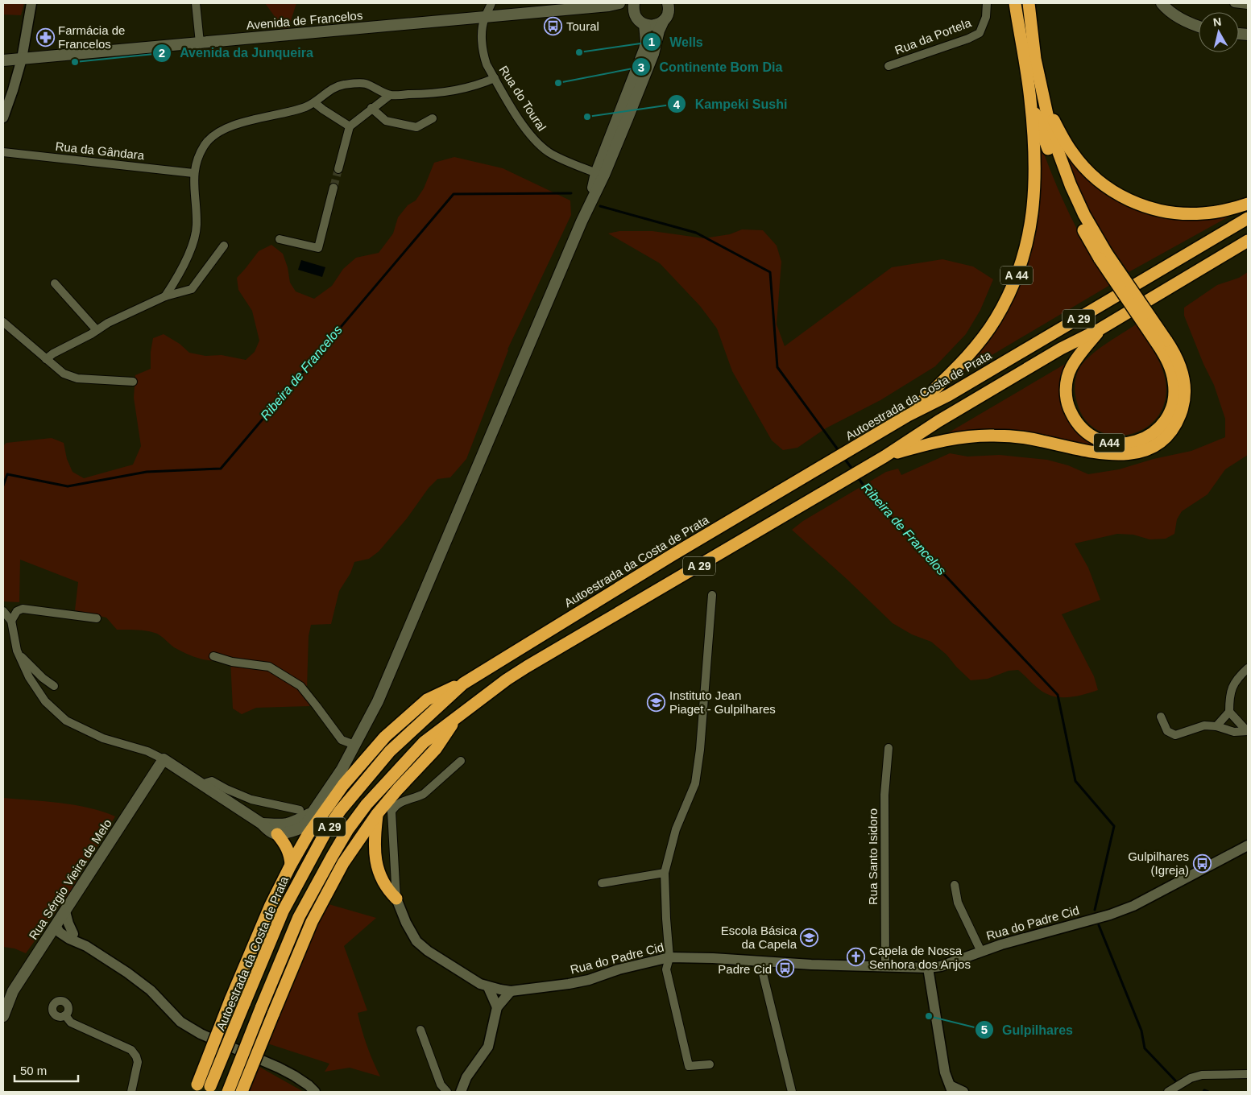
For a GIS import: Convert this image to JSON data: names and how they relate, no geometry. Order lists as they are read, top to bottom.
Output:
{
  "streets": {
    "highway": [
      "A 44",
      "A 29",
      "Autoestrada da Costa de Prata",
      "A44"
    ],
    "main road": ["Avenida de Francelos", "Rua Sérgio Vieira de Melo"],
    "street": [
      "Rua da Portela",
      "Rua do Toural",
      "Rua da Gândara",
      "Rua Santo Isidoro",
      "Rua do Padre Cid"
    ]
  },
  "crossings": [
    ["Avenida de Francelos", "Rua do Toural"],
    ["A 44", "Autoestrada da Costa de Prata"],
    ["A 29", "Autoestrada da Costa de Prata"],
    ["A 29", "A44"],
    ["Rua Santo Isidoro", "Rua do Padre Cid"]
  ],
  "water": ["Ribeira de Francelos"],
  "places": {
    "bus stop": ["Toural", "Gulpilhares (Igreja)", "Padre Cid"],
    "pharmacy": ["Farmácia de Francelos"],
    "other": [
      "Wells",
      "Avenida da Junqueira",
      "Continente Bom Dia",
      "Kampeki Sushi",
      "Gulpilhares"
    ],
    "school or university": ["Instituto Jean Piaget - Gulpilhares", "Escola Básica da Capela"],
    "church": ["Capela de Nossa Senhora dos Anjos"]
  },
  "scale_bar": "50 m",
  "north": "top"
}
